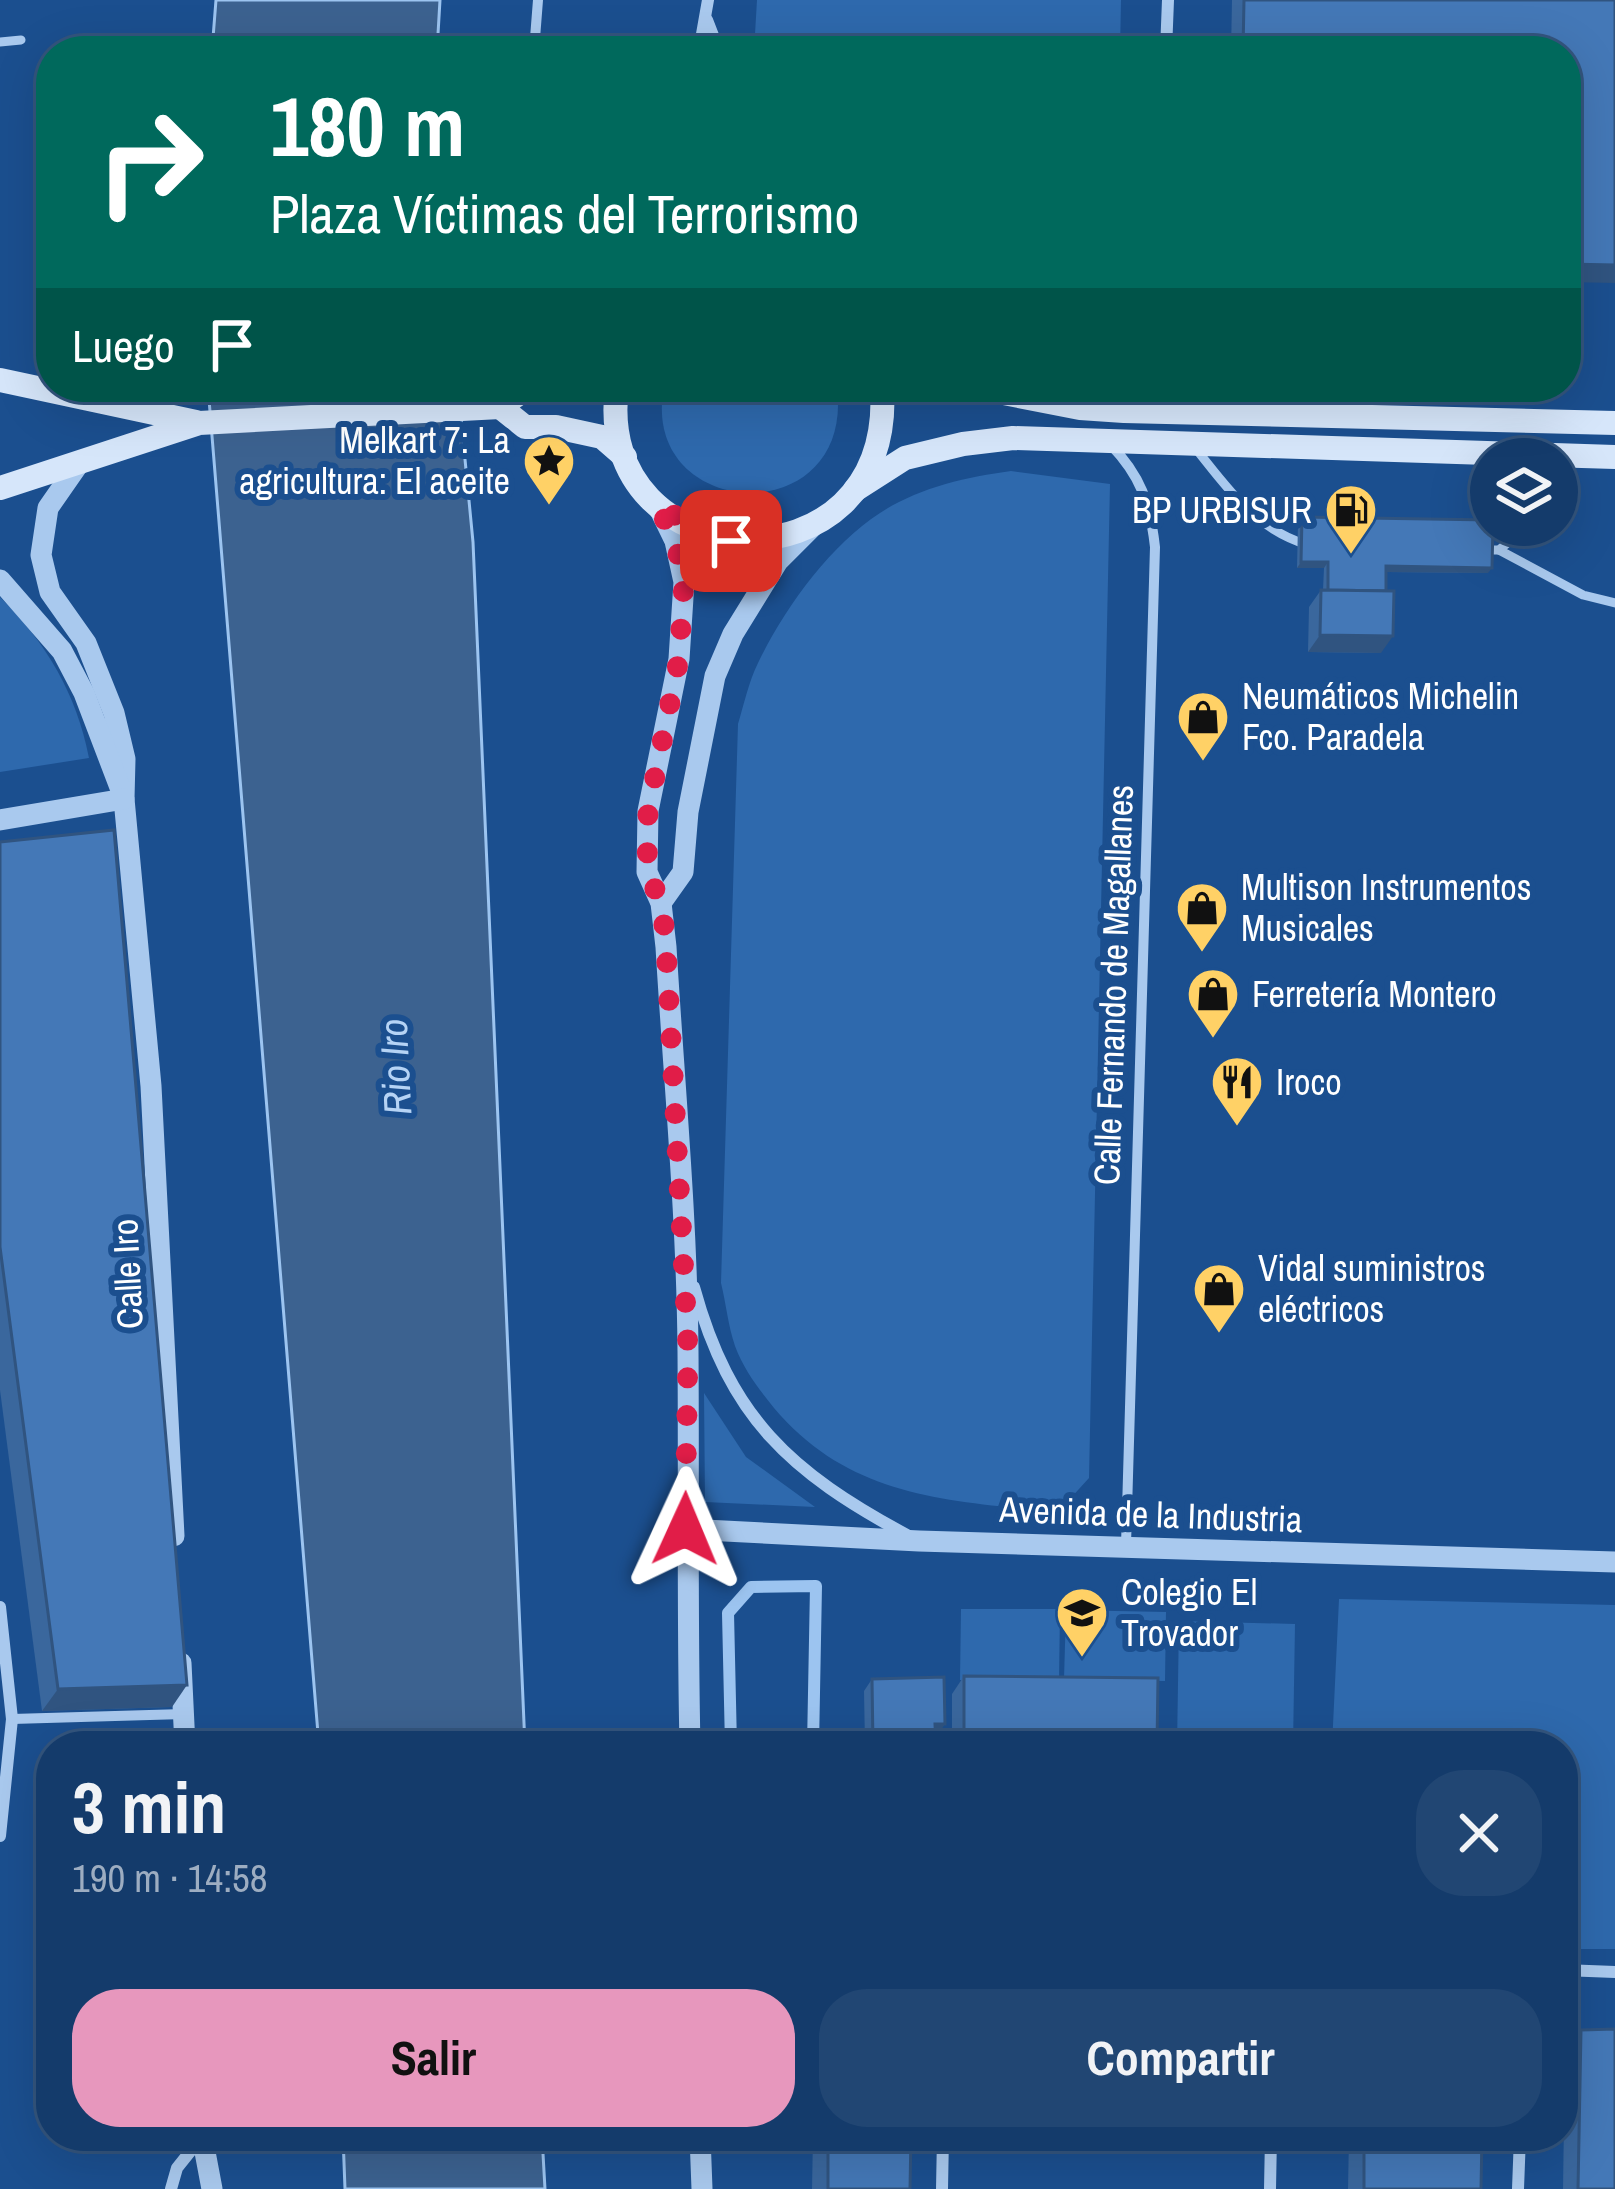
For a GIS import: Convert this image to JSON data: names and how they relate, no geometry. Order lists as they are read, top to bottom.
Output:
{
  "streets": {
    "street": ["Calle Fernando de Magallanes", "Calle Iro", "Avenida de la Industria"]
  },
  "crossings": [
    ["Calle Fernando de Magallanes", "Avenida de la Industria"]
  ],
  "water": ["Rio Iro"],
  "places": {
    "place": ["Melkart 7: La agricultura: El aceite"],
    "fuel station": ["BP URBISUR"],
    "shop": [
      "Neumáticos Michelin Fco. Paradela",
      "Multison Instrumentos Musicales",
      "Ferretería Montero",
      "Vidal suministros eléctricos"
    ],
    "restaurant": ["Iroco"],
    "school or university": ["Colegio El Trovador"]
  },
  "page": {
    "turn": ["180 m", "Plaza Víctimas del Terrorismo"],
    "then": "Luego",
    "heading": ["3 min", "190 m · 14:58"],
    "buttons": ["Salir", "Compartir"]
  }
}
